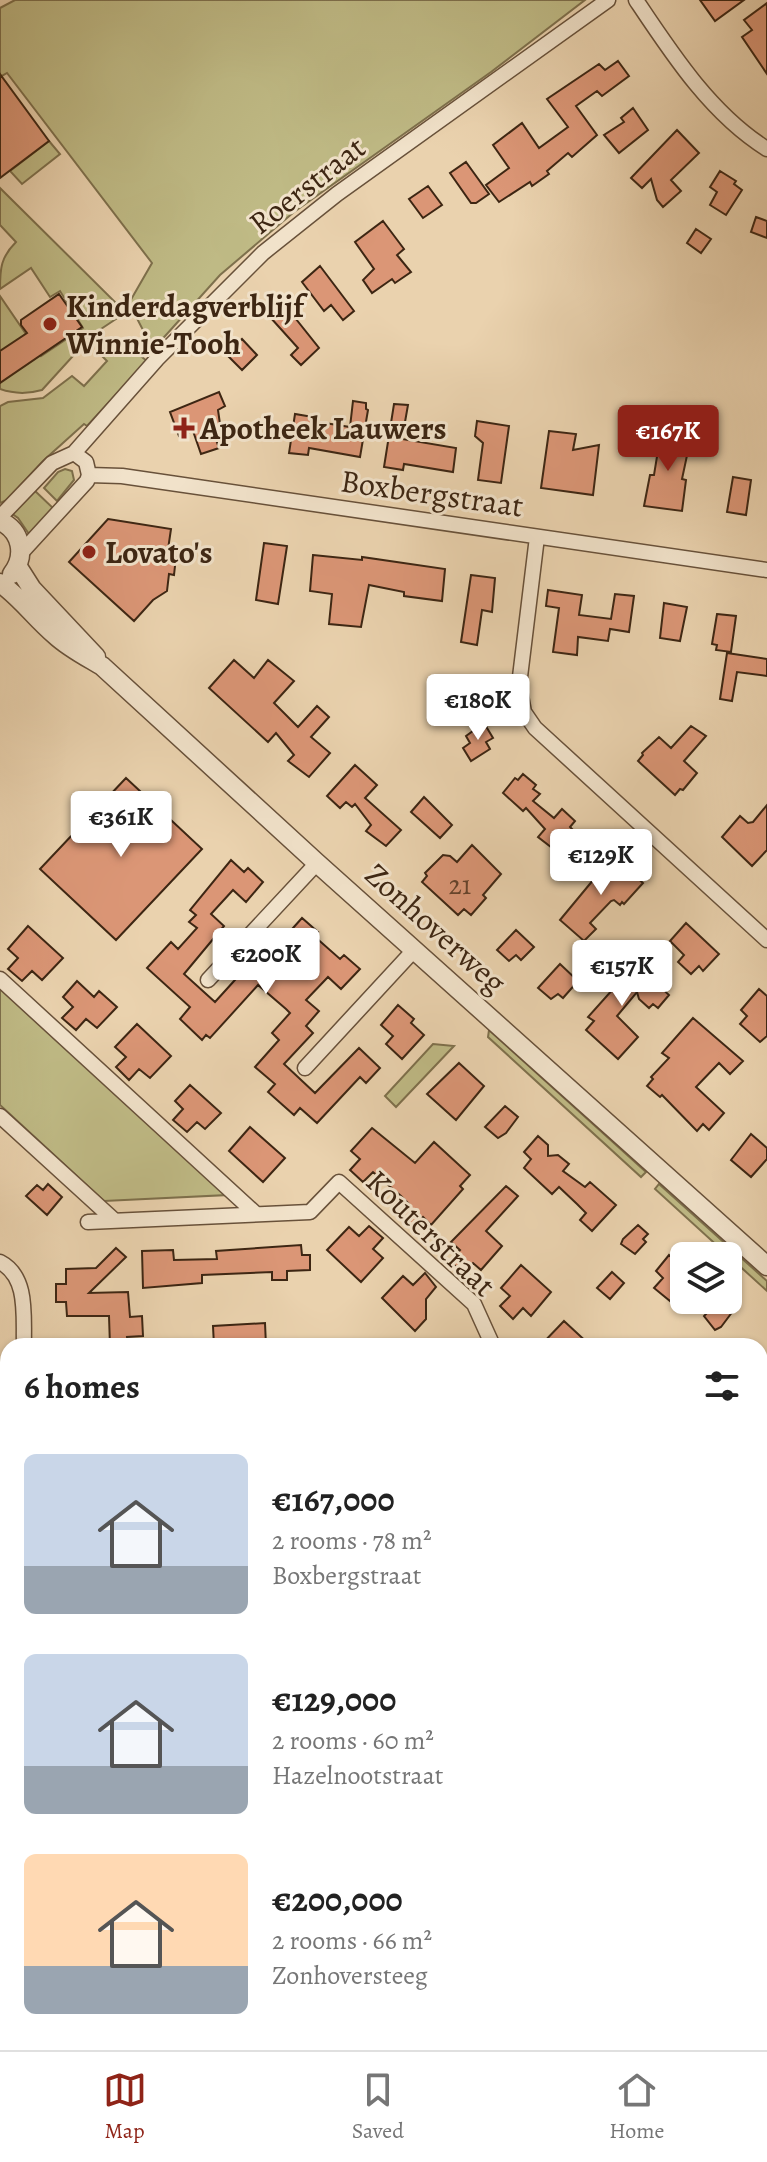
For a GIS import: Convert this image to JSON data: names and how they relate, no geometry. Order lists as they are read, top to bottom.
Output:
{
  "streets": {
    "street": [
      "Roerstraat",
      "Boxbergstraat",
      "Zonhoverweg",
      "Kouterstraat"
    ]
  },
  "places": {
    "other": ["Kinderdagverblijf Winnie-Tooh", "Lovato's"],
    "health": ["Apotheek Lauwers"]
  },
  "house_numbers": ["21"],
  "page": {
    "price": [
      "€167K",
      "€180K",
      "€361K",
      "€129K",
      "€200K",
      "€157K"
    ],
    "heading": "6 homes",
    "list": [
      {
        "name": "€167,000",
        "note": "2 rooms · 78 m² · Boxbergstraat"
      },
      {
        "name": "€129,000",
        "note": "2 rooms · 60 m² · Hazelnootstraat"
      },
      {
        "name": "€200,000",
        "note": "2 rooms · 66 m² · Zonhoversteeg"
      }
    ],
    "tabs": ["Map", "Saved", "Home"]
  }
}
